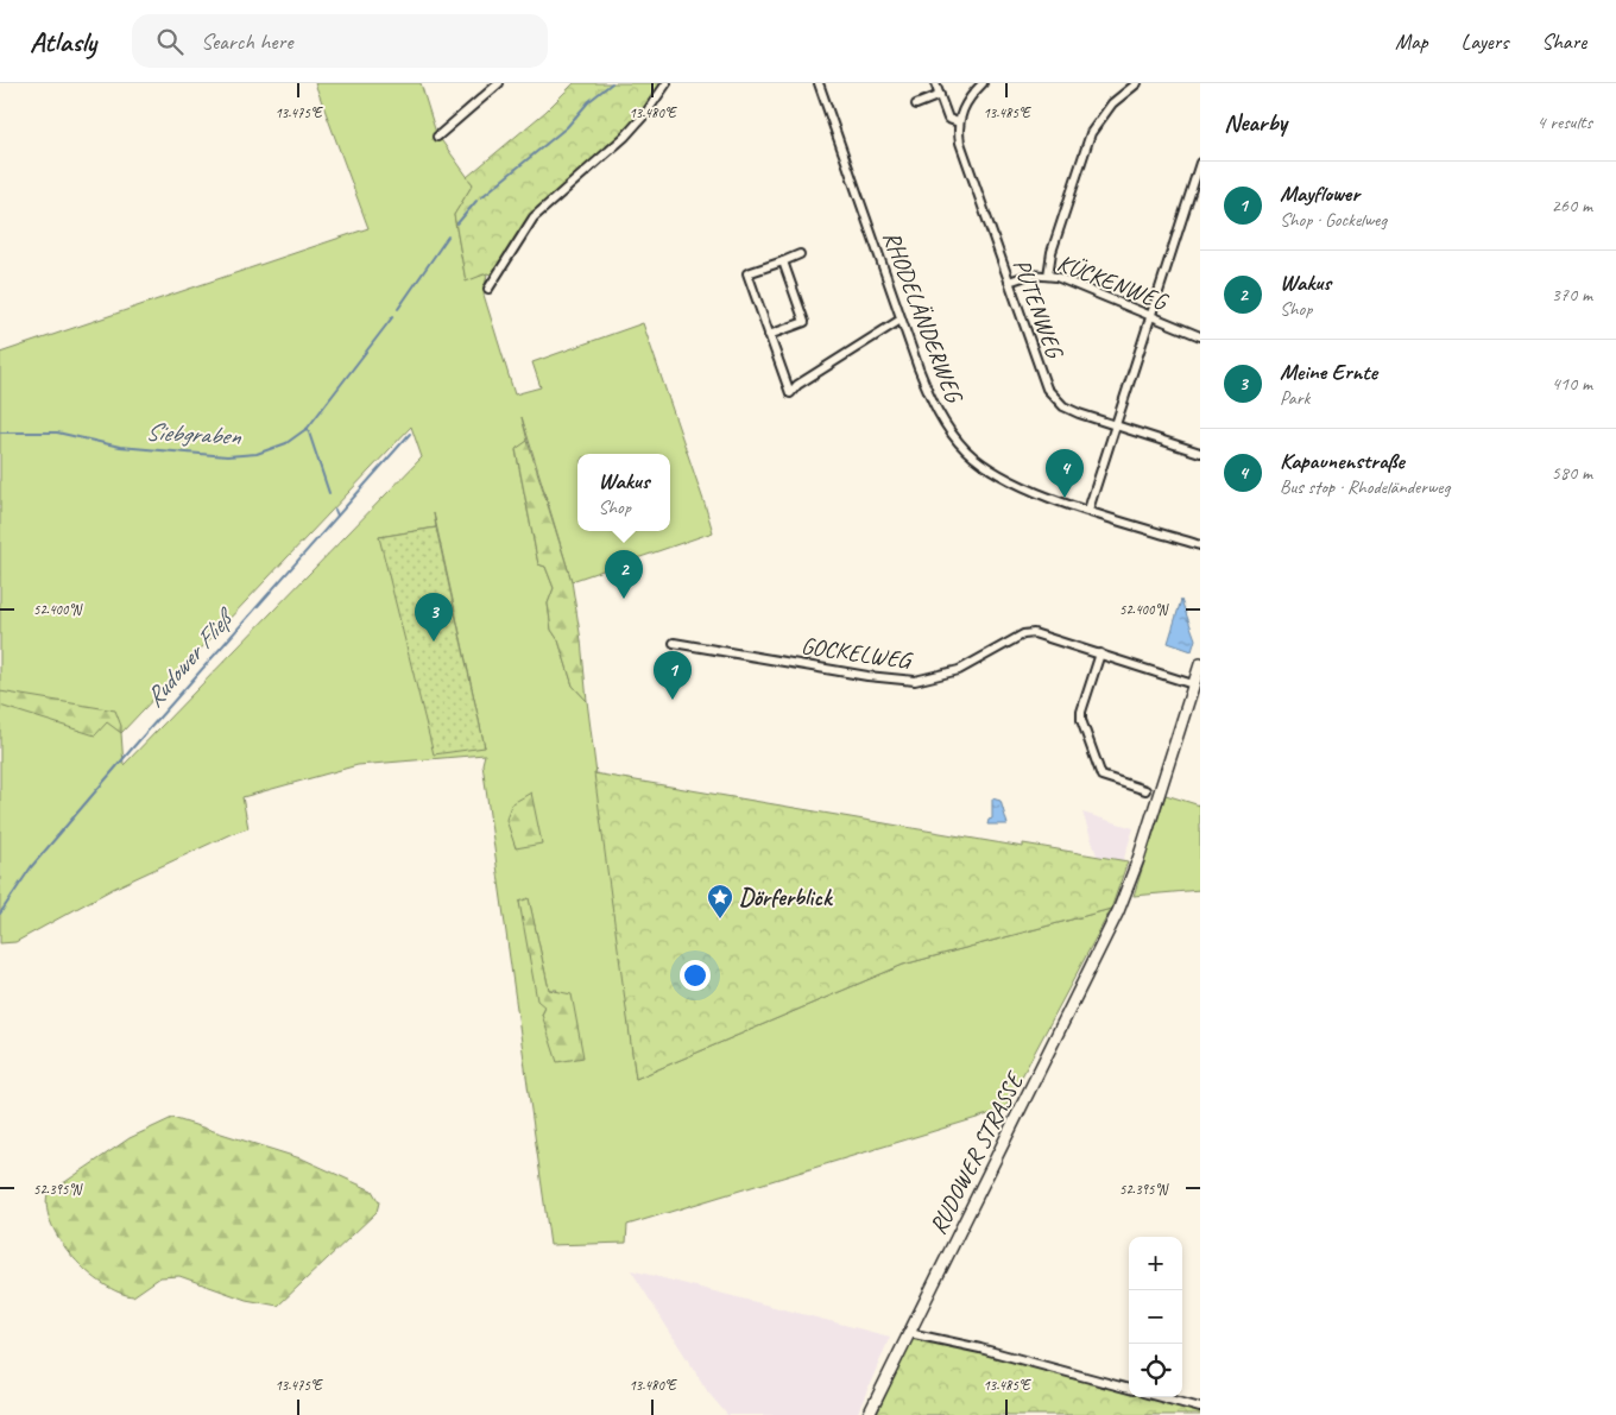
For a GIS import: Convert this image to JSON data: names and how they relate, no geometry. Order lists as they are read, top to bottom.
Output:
{
  "streets": {
    "street": [
      "KÜCKENWEG",
      "PUTENWEG",
      "RHODELÄNDERWEG",
      "GOCKELWEG",
      "RUDOWER STRASSE"
    ]
  },
  "crossings": [
    ["KÜCKENWEG", "PUTENWEG"],
    ["GOCKELWEG", "RUDOWER STRASSE"]
  ],
  "water": ["Siebgraben", "Rudower Fließ"],
  "places": {
    "place": ["Dörferblick"]
  },
  "page": {
    "header": "Atlasly",
    "search": "Search here",
    "nav": ["Map", "Layers", "Share"],
    "heading": ["Nearby", "4 results"],
    "list": [
      {
        "mark": "1",
        "name": "Mayflower",
        "note": "Shop · Gockelweg",
        "value": "260 m"
      },
      {
        "mark": "2",
        "name": "Wakus",
        "note": "Shop",
        "value": "370 m"
      },
      {
        "mark": "3",
        "name": "Meine Ernte",
        "note": "Park",
        "value": "410 m"
      },
      {
        "mark": "4",
        "name": "Kapaunenstraße",
        "note": "Bus stop · Rhodeländerweg",
        "value": "580 m"
      }
    ],
    "pins": [
      "4",
      "2",
      "3",
      "1"
    ],
    "popup": ["Wakus", "Shop"],
    "map_buttons": ["+", "−"]
  },
  "coordinates": [
    "13.475°E",
    "13.480°E",
    "13.485°E",
    "52.400°N",
    "52.395°N"
  ]
}
